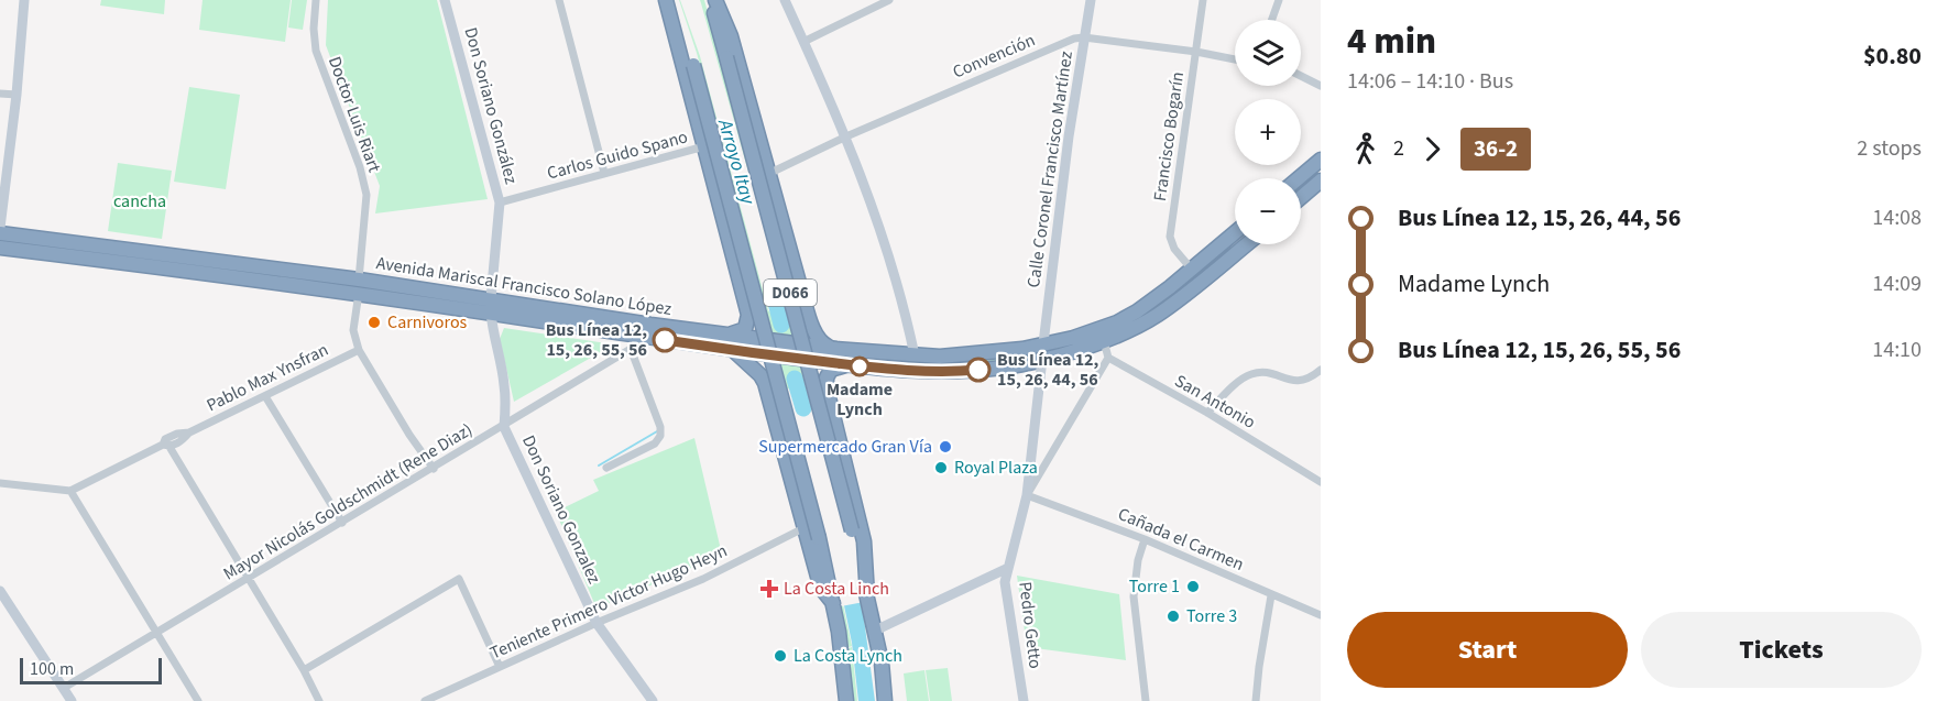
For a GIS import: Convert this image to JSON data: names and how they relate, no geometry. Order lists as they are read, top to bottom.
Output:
{
  "streets": {
    "highway": ["Avenida Mariscal Francisco Solano López", "D066"],
    "street": [
      "Convención",
      "Don Soriano González",
      "Doctor Luis Riart",
      "Francisco Bogarín",
      "Carlos Guido Spano",
      "Calle Coronel Francisco Martínez",
      "Pablo Max Ynsfran",
      "San Antonio",
      "Mayor Nicolás Goldschmidt (Rene Diaz)",
      "Don Soriano Gonzalez",
      "Cañada el Carmen",
      "Teniente Primero Victor Hugo Heyn",
      "Pedro Getto"
    ]
  },
  "crossings": [
    ["Convención", "Francisco Bogarín"],
    ["Convención", "Calle Coronel Francisco Martínez"],
    ["Don Soriano González", "Carlos Guido Spano"],
    ["Don Soriano González", "Avenida Mariscal Francisco Solano López"],
    ["Don Soriano González", "Don Soriano Gonzalez"],
    ["Doctor Luis Riart", "Avenida Mariscal Francisco Solano López"],
    ["Doctor Luis Riart", "Pablo Max Ynsfran"],
    ["Francisco Bogarín", "Avenida Mariscal Francisco Solano López"],
    ["Calle Coronel Francisco Martínez", "Avenida Mariscal Francisco Solano López"],
    ["Avenida Mariscal Francisco Solano López", "Mayor Nicolás Goldschmidt (Rene Diaz)"],
    ["Avenida Mariscal Francisco Solano López", "Don Soriano Gonzalez"],
    ["Avenida Mariscal Francisco Solano López", "Pedro Getto"],
    ["Mayor Nicolás Goldschmidt (Rene Diaz)", "Don Soriano Gonzalez"],
    ["Don Soriano Gonzalez", "Teniente Primero Victor Hugo Heyn"],
    ["Cañada el Carmen", "Pedro Getto"]
  ],
  "water": ["Arroyo Itay"],
  "parks": ["cancha"],
  "places": {
    "other": [
      "Carnivoros",
      "Bus Línea 12, 15, 26, 55, 56",
      "Madame Lynch",
      "Bus Línea 12, 15, 26, 44, 56",
      "Supermercado Gran Vía",
      "Royal Plaza",
      "Torre 1",
      "Torre 3",
      "La Costa Lynch"
    ],
    "health": ["La Costa Linch"]
  },
  "lines": ["bus line 36-2"],
  "scale_bar": "100 m",
  "page": {
    "heading": ["4 min", "14:06 – 14:10 · Bus", "$0.80"],
    "map_buttons": ["+", "−"],
    "legs": ["2", "36-2", "2 stops"],
    "list": [
      {
        "name": "Bus Línea 12, 15, 26, 44, 56",
        "value": "14:08"
      },
      {
        "name": "Madame Lynch",
        "value": "14:09"
      },
      {
        "name": "Bus Línea 12, 15, 26, 55, 56",
        "value": "14:10"
      }
    ],
    "buttons": ["Start", "Tickets"],
    "scale": "100 m"
  }
}
